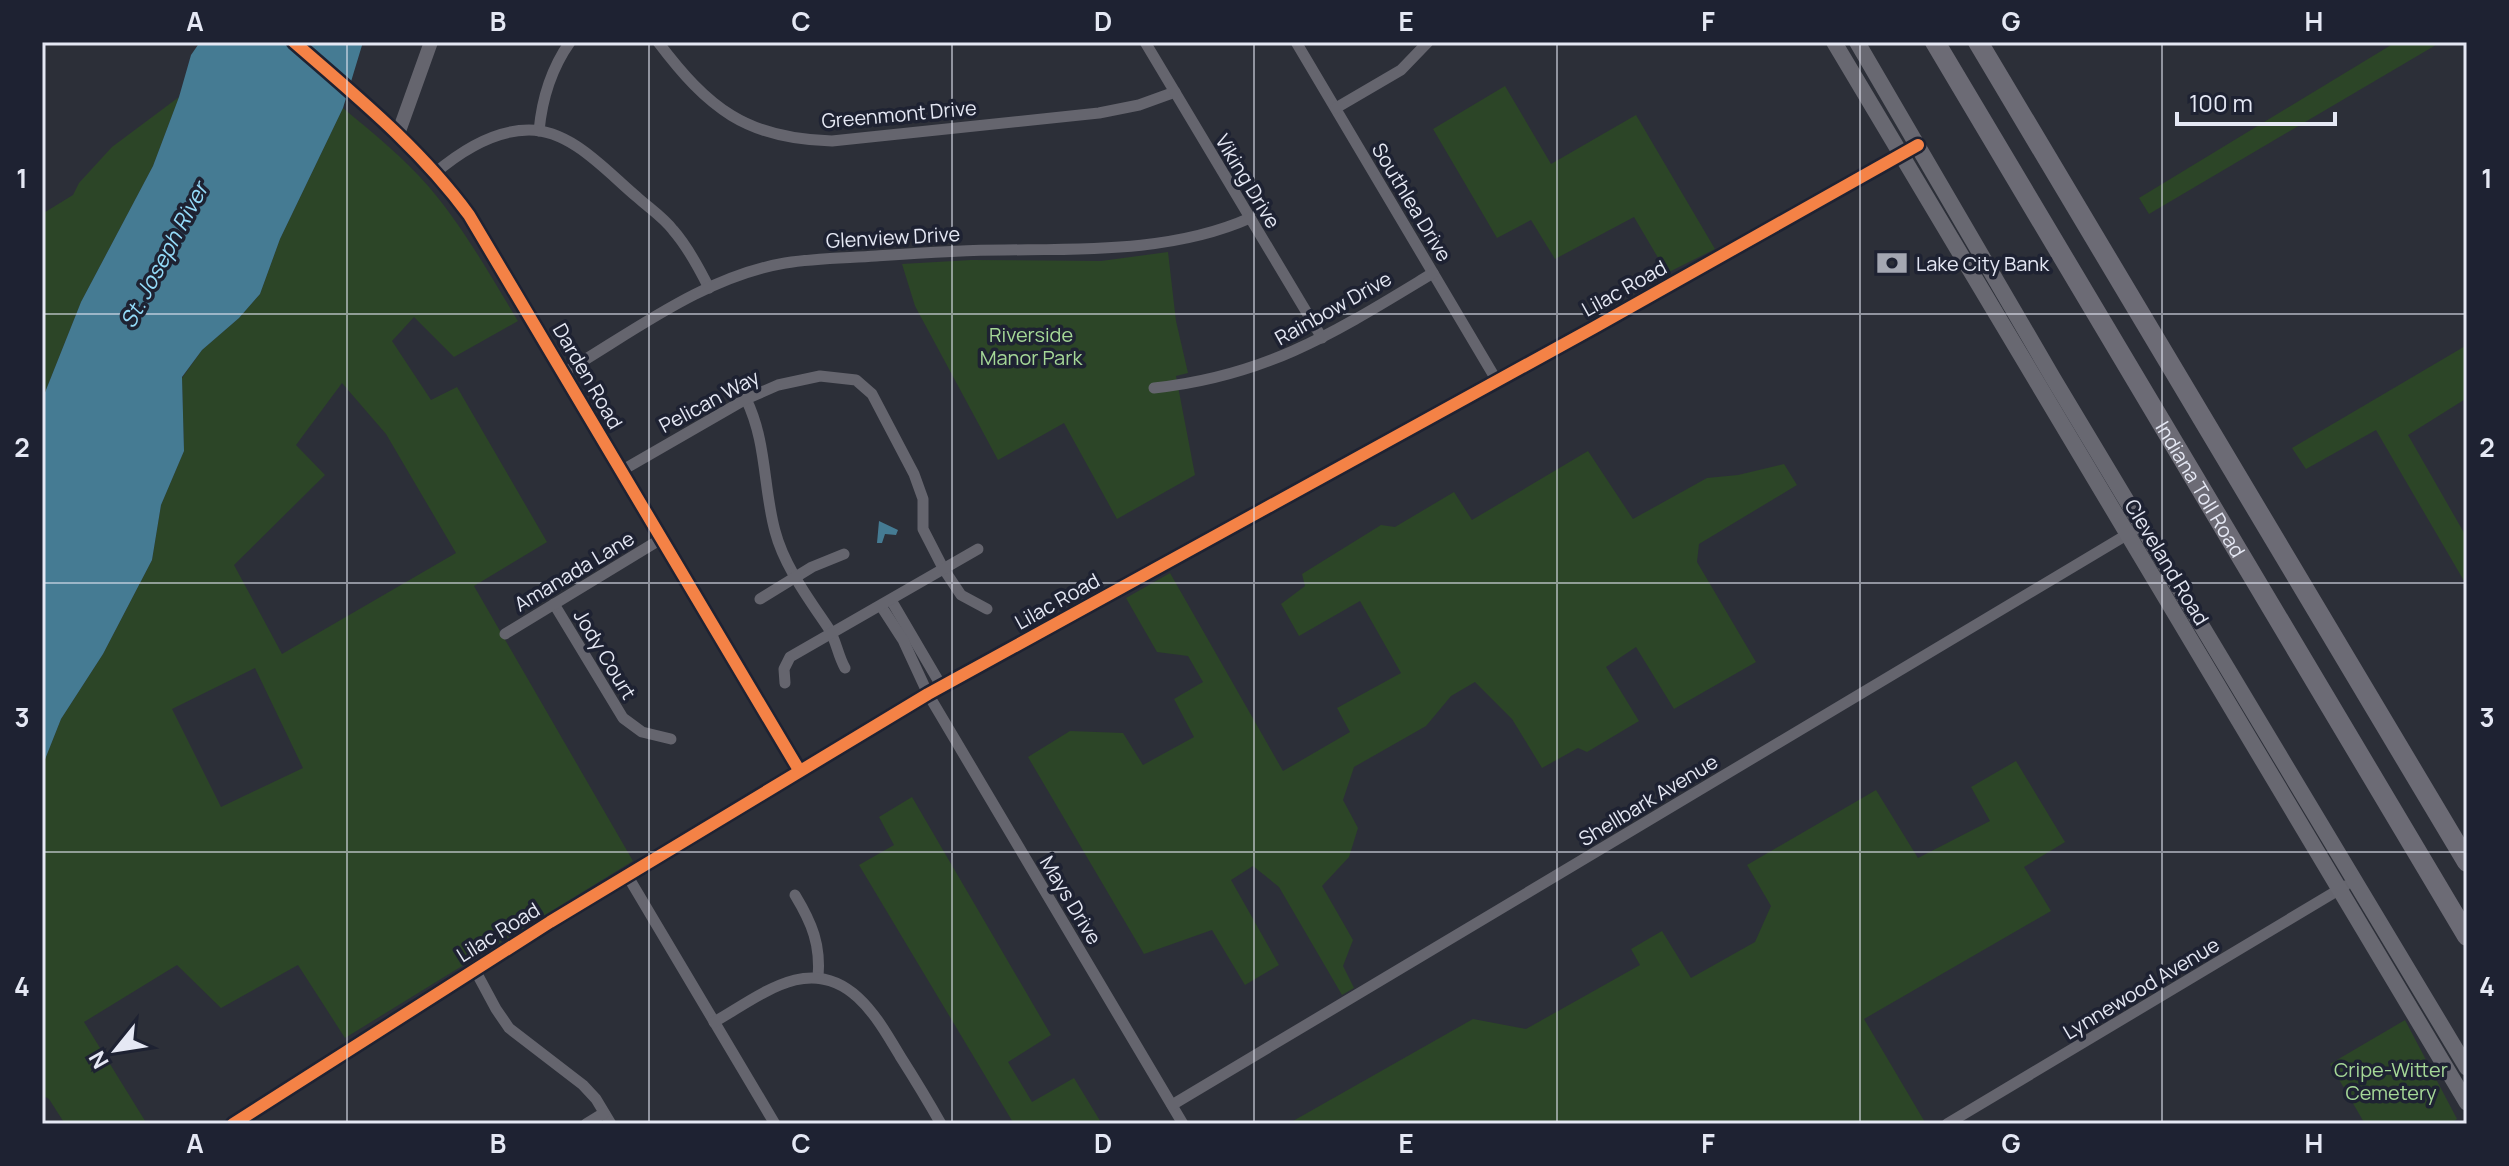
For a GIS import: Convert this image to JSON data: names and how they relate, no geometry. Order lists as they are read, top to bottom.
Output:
{
  "streets": {
    "highway": ["Indiana Toll Road"],
    "main road": ["Cleveland Road"],
    "street": [
      "Greenmont Drive",
      "Viking Drive",
      "Southlea Drive",
      "Glenview Drive",
      "Lilac Road",
      "Rainbow Drive",
      "Darden Road",
      "Pelican Way",
      "Amanada Lane",
      "Jody Court",
      "Shellbark Avenue",
      "Mays Drive",
      "Lynnewood Avenue"
    ]
  },
  "crossings": [
    ["Greenmont Drive", "Viking Drive"],
    ["Viking Drive", "Glenview Drive"],
    ["Viking Drive", "Rainbow Drive"],
    ["Southlea Drive", "Lilac Road"],
    ["Southlea Drive", "Rainbow Drive"],
    ["Glenview Drive", "Darden Road"],
    ["Lilac Road", "Darden Road"],
    ["Lilac Road", "Cleveland Road"],
    ["Lilac Road", "Mays Drive"],
    ["Darden Road", "Pelican Way"],
    ["Darden Road", "Amanada Lane"],
    ["Cleveland Road", "Shellbark Avenue"],
    ["Cleveland Road", "Lynnewood Avenue"],
    ["Amanada Lane", "Jody Court"],
    ["Shellbark Avenue", "Mays Drive"]
  ],
  "water": ["St. Joseph River"],
  "parks": ["Riverside Manor Park", "Cripe-Witter Cemetery"],
  "places": {
    "bank": ["Lake City Bank"]
  },
  "scale_bar": "100 m",
  "north": "bottom left",
  "grid": {
    "columns": [
      "A",
      "B",
      "C",
      "D",
      "E",
      "F",
      "G",
      "H"
    ],
    "rows": [
      "1",
      "2",
      "3",
      "4"
    ]
  }
}
